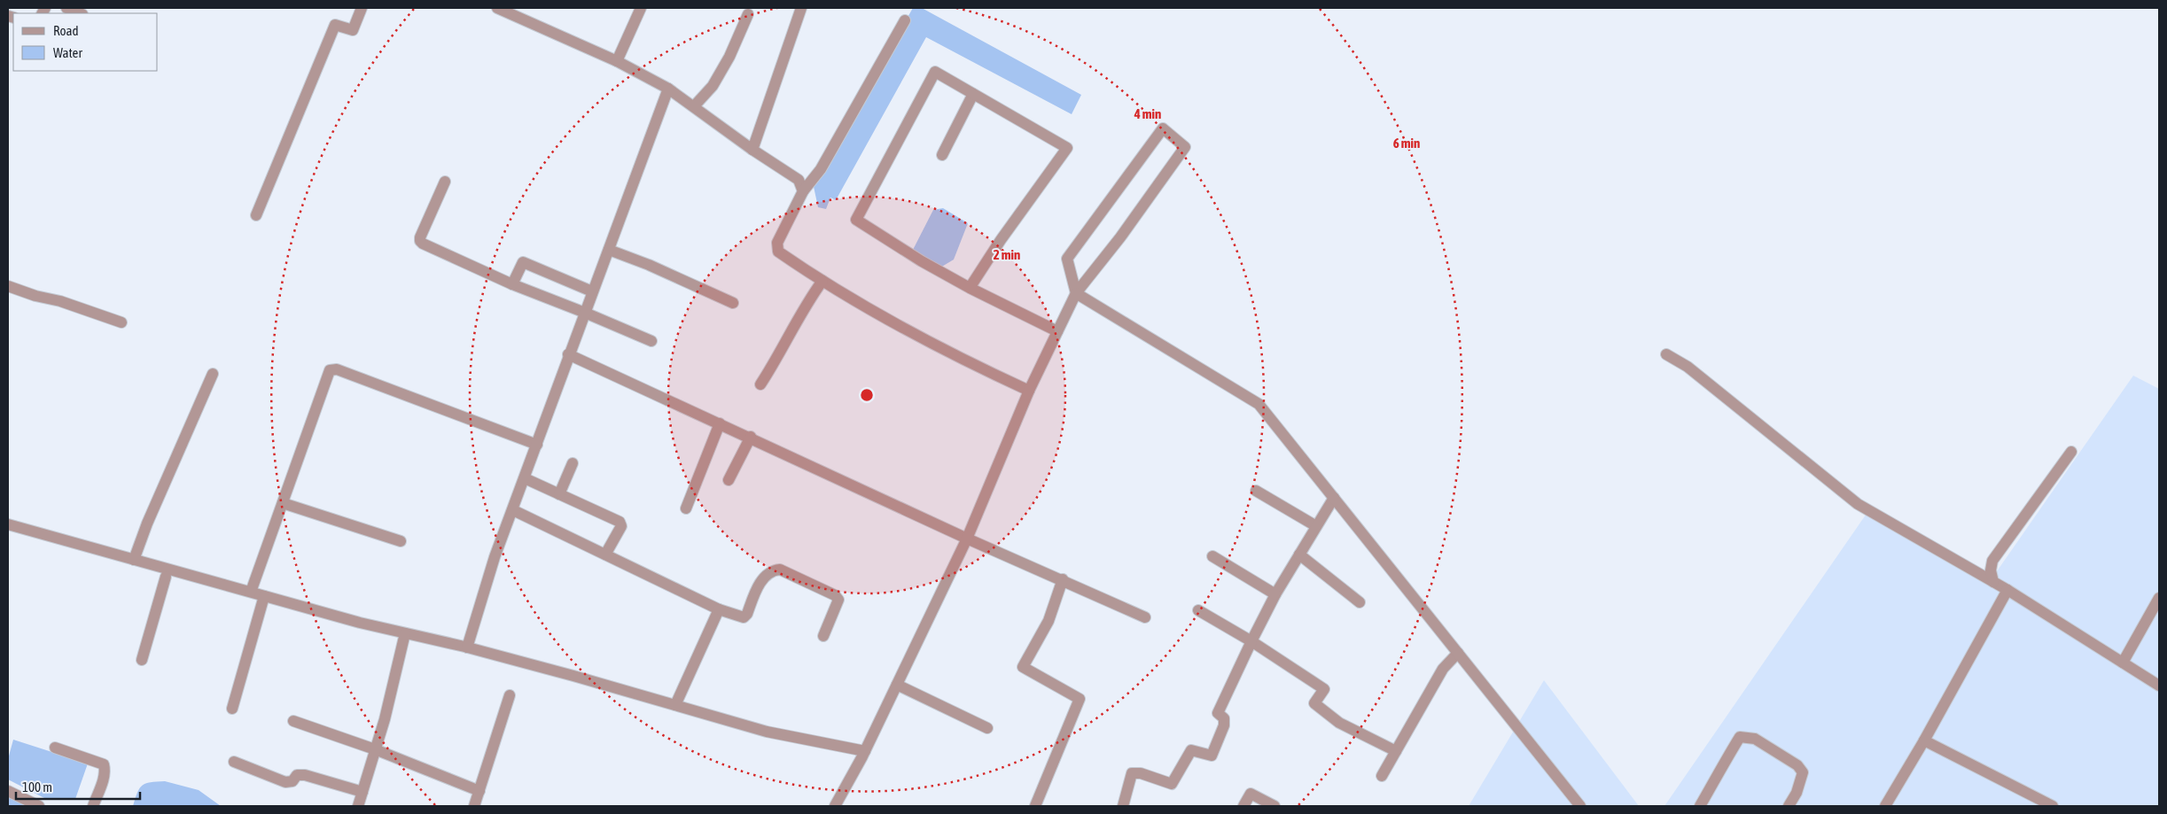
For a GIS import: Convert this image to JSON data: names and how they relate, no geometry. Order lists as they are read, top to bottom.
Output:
{
  "legend": ["Road", "Water"],
  "scale_bar": "100 m",
  "rings": ["4 min", "6 min", "2 min"]
}
